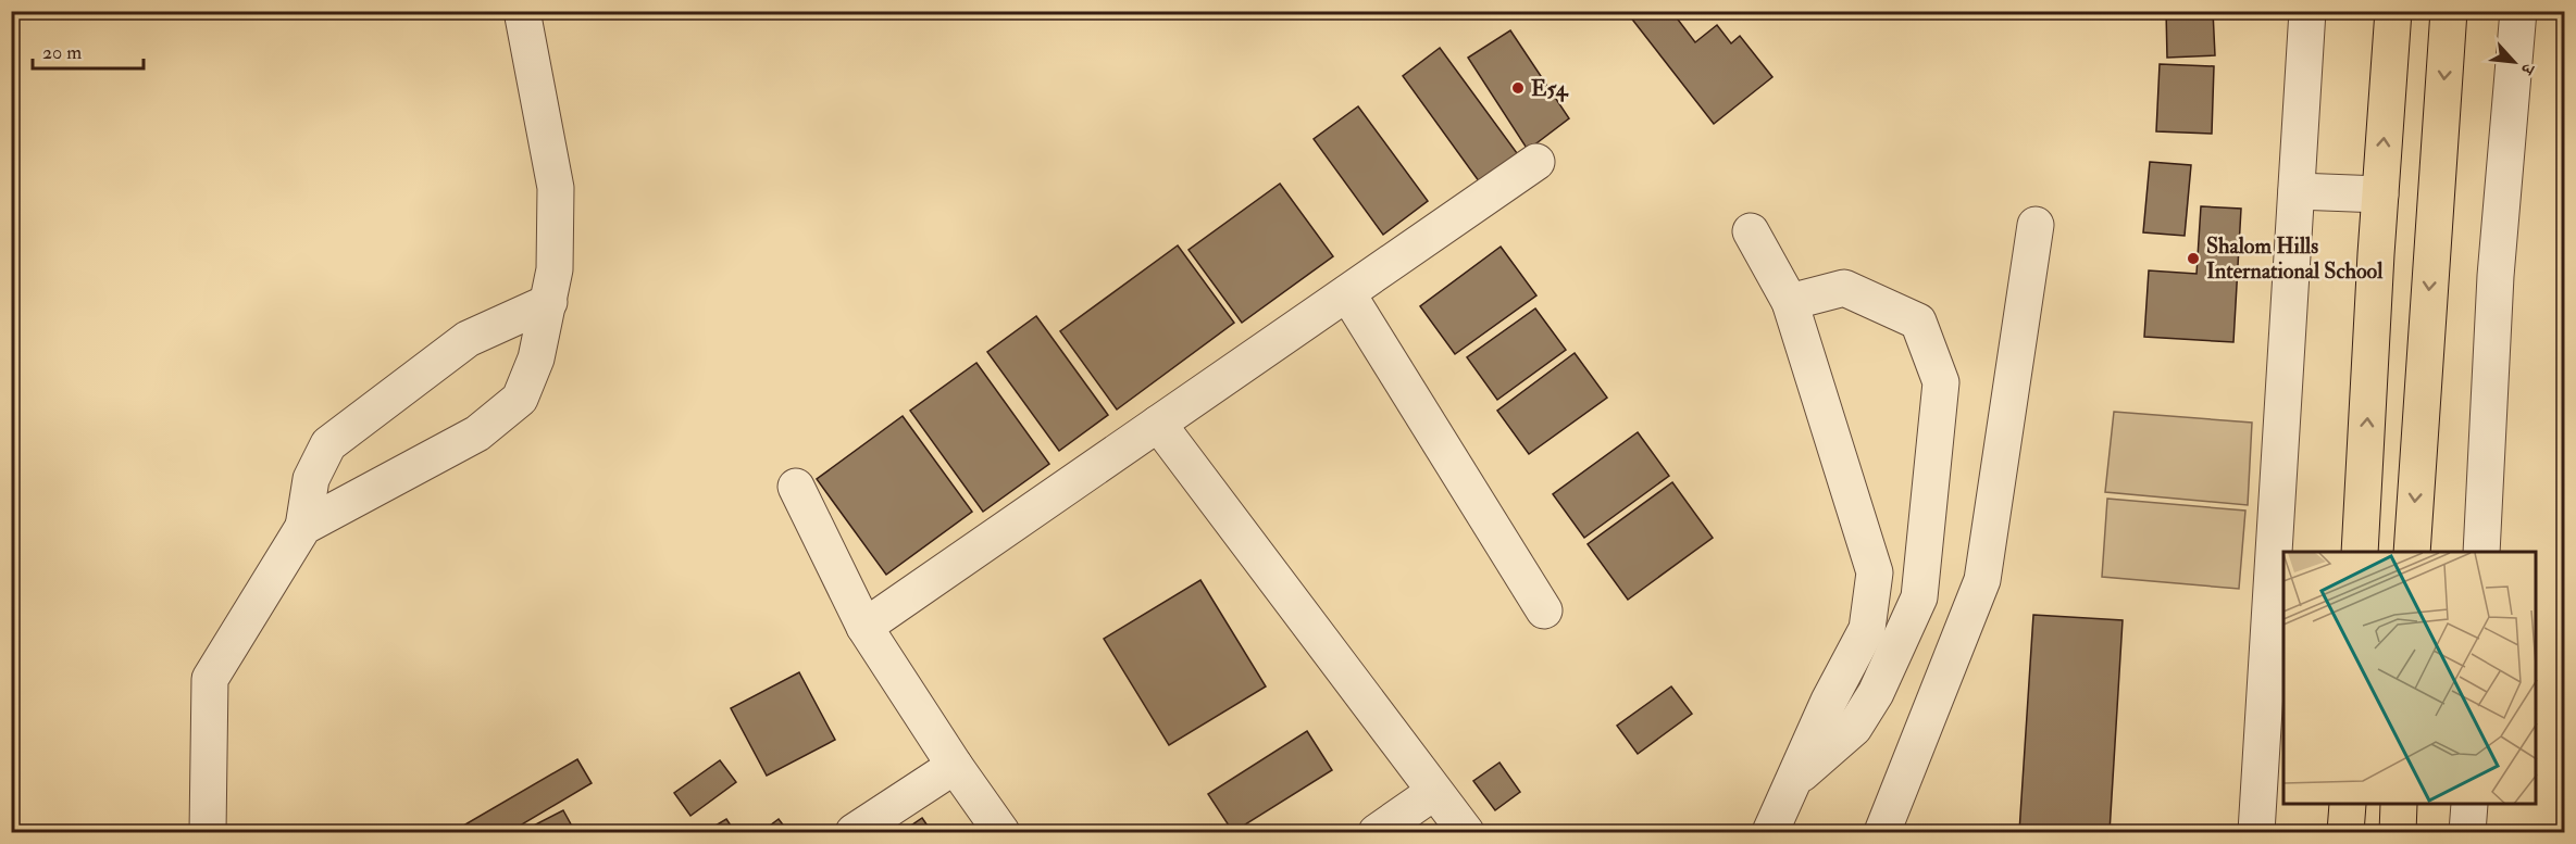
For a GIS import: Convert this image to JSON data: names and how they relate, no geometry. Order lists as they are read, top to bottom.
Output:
{
  "places": ["E54", "Shalom Hills International School"],
  "scale_bar": "20 m",
  "north": "bottom right"
}
